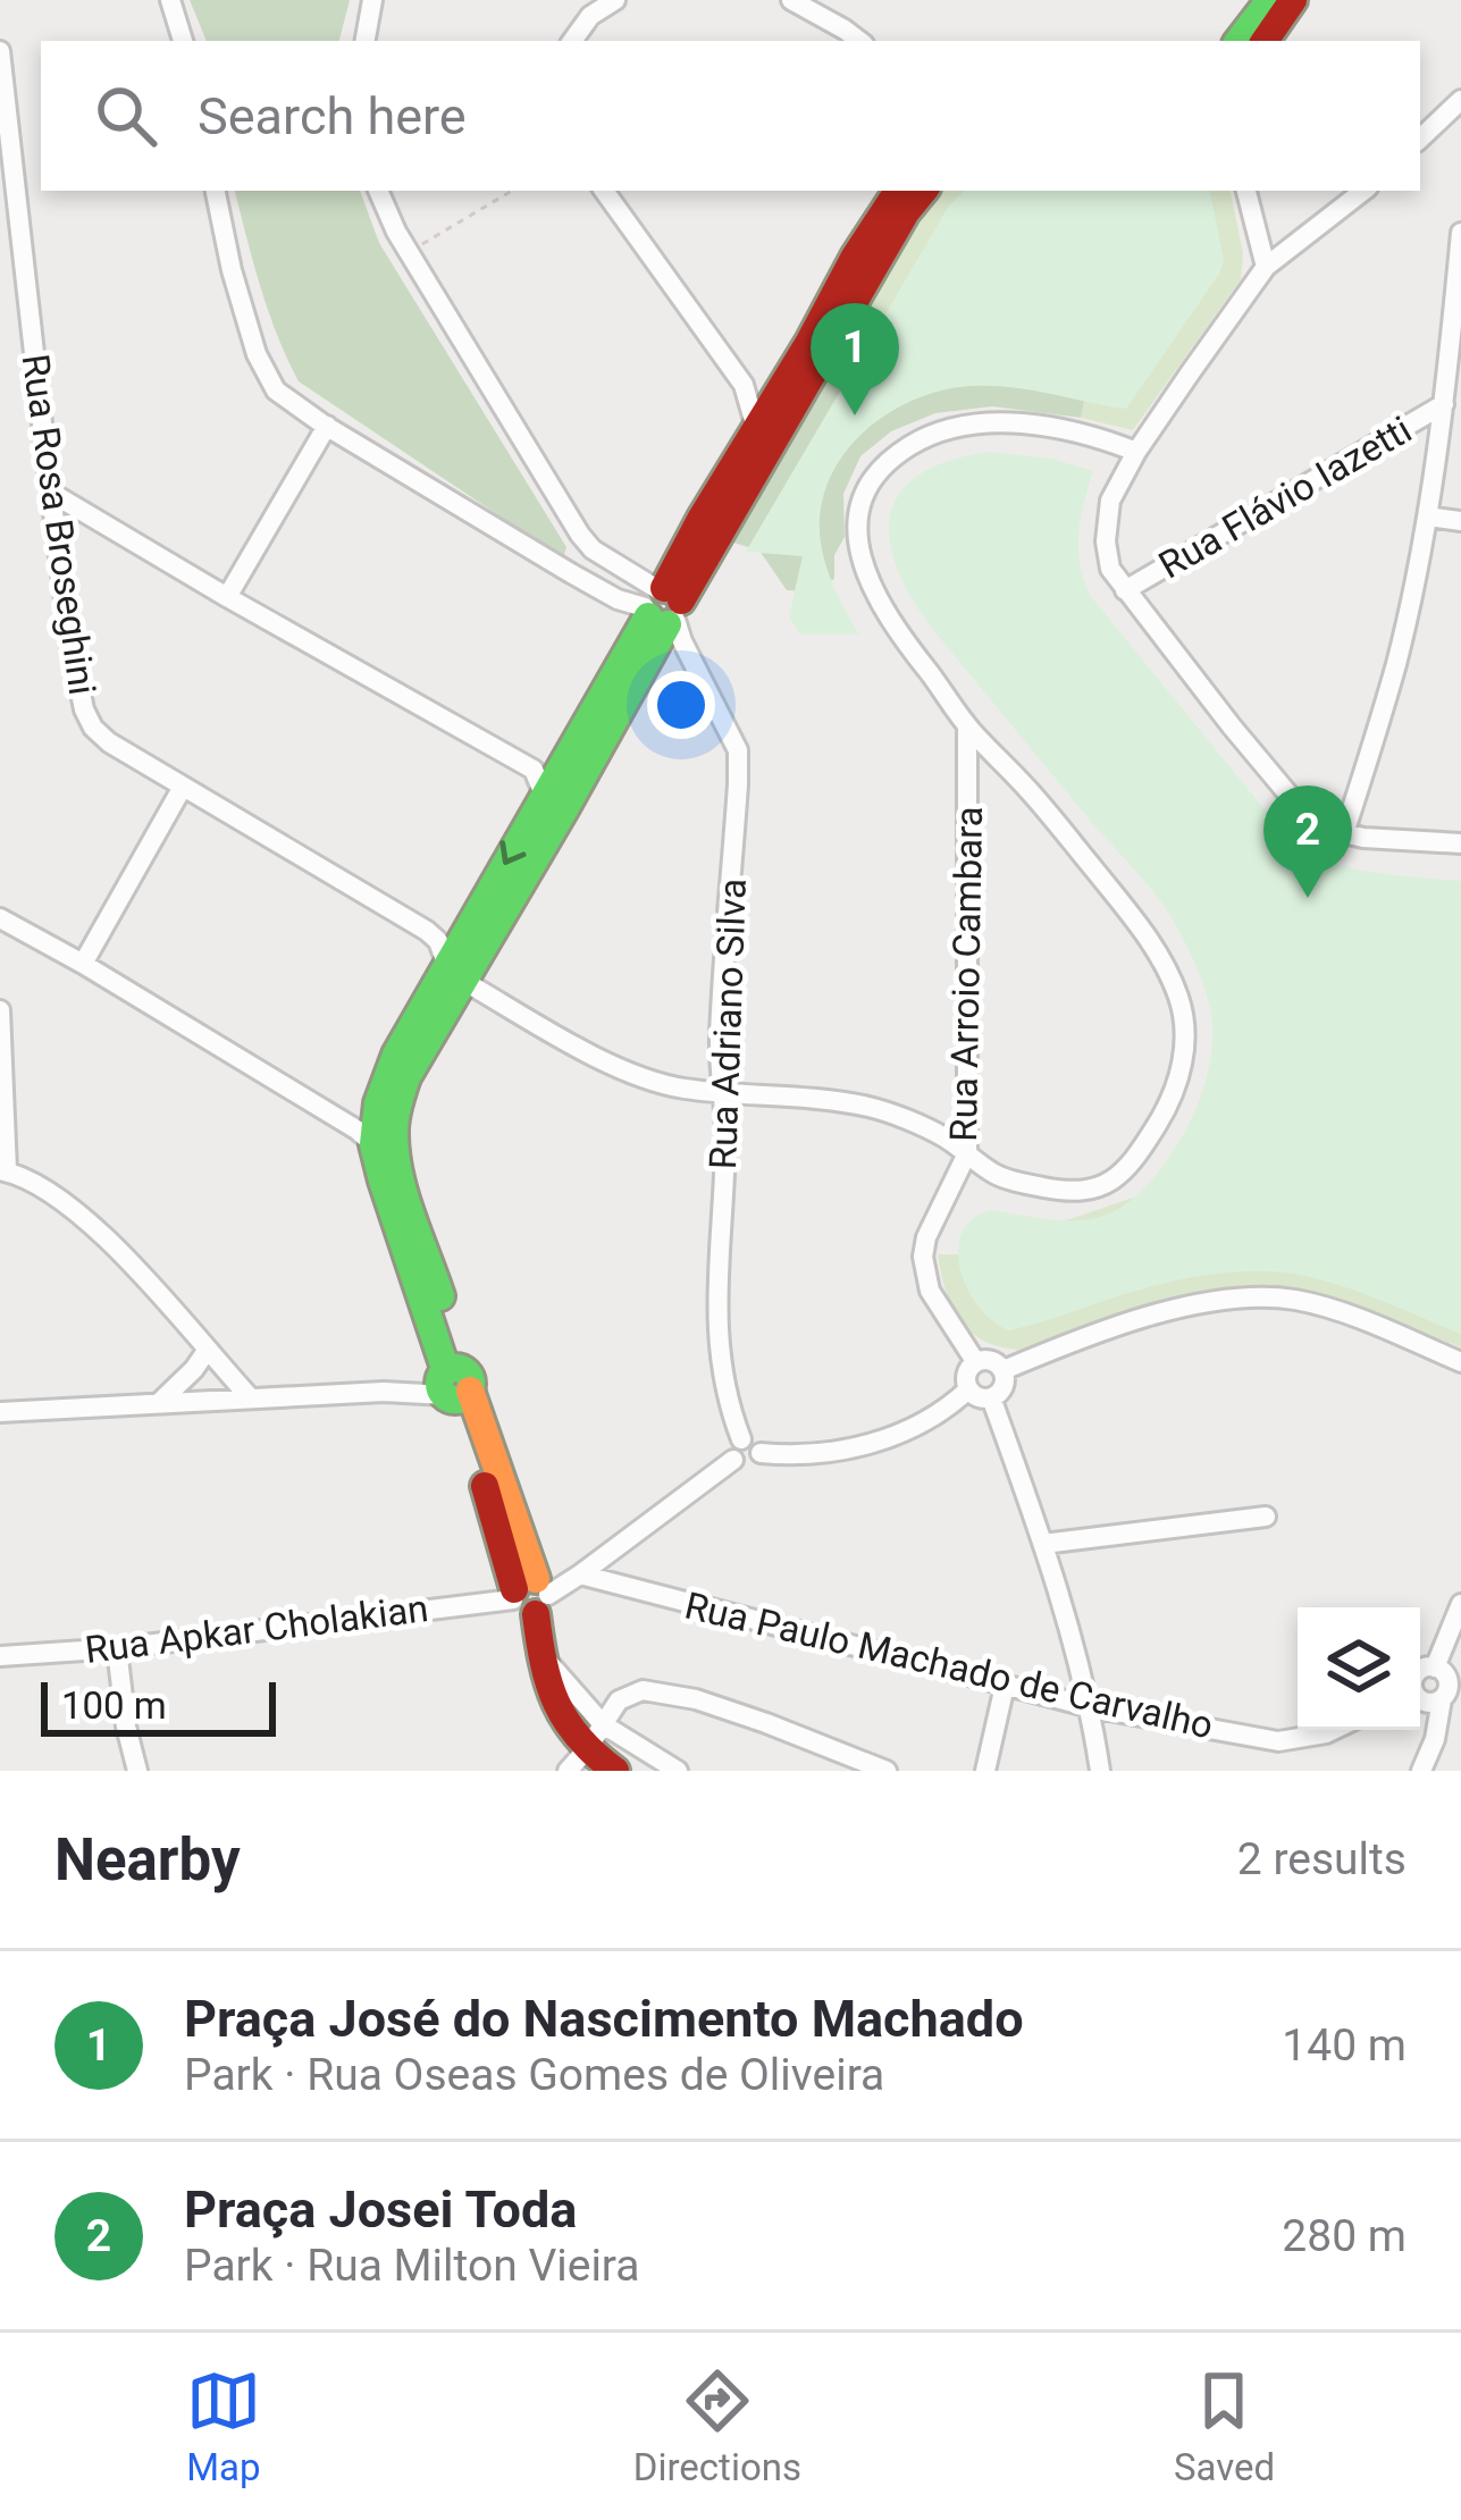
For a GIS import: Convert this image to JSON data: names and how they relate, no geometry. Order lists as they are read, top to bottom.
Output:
{
  "streets": {
    "street": [
      "Rua Flávio Iazetti",
      "Rua Rosa Broseghini",
      "Rua Arroio Cambara",
      "Rua Adriano Silva",
      "Rua Apkar Cholakian",
      "Rua Paulo Machado de Carvalho"
    ]
  },
  "scale_bar": "100 m",
  "page": {
    "search": "Search here",
    "pins": ["1", "2"],
    "scale": "100 m",
    "heading": ["Nearby", "2 results"],
    "list": [
      {
        "mark": "1",
        "name": "Praça José do Nascimento Machado",
        "note": "Park · Rua Oseas Gomes de Oliveira",
        "value": "140 m"
      },
      {
        "mark": "2",
        "name": "Praça Josei Toda",
        "note": "Park · Rua Milton Vieira",
        "value": "280 m"
      }
    ],
    "nav": ["Map", "Directions", "Saved"]
  }
}
